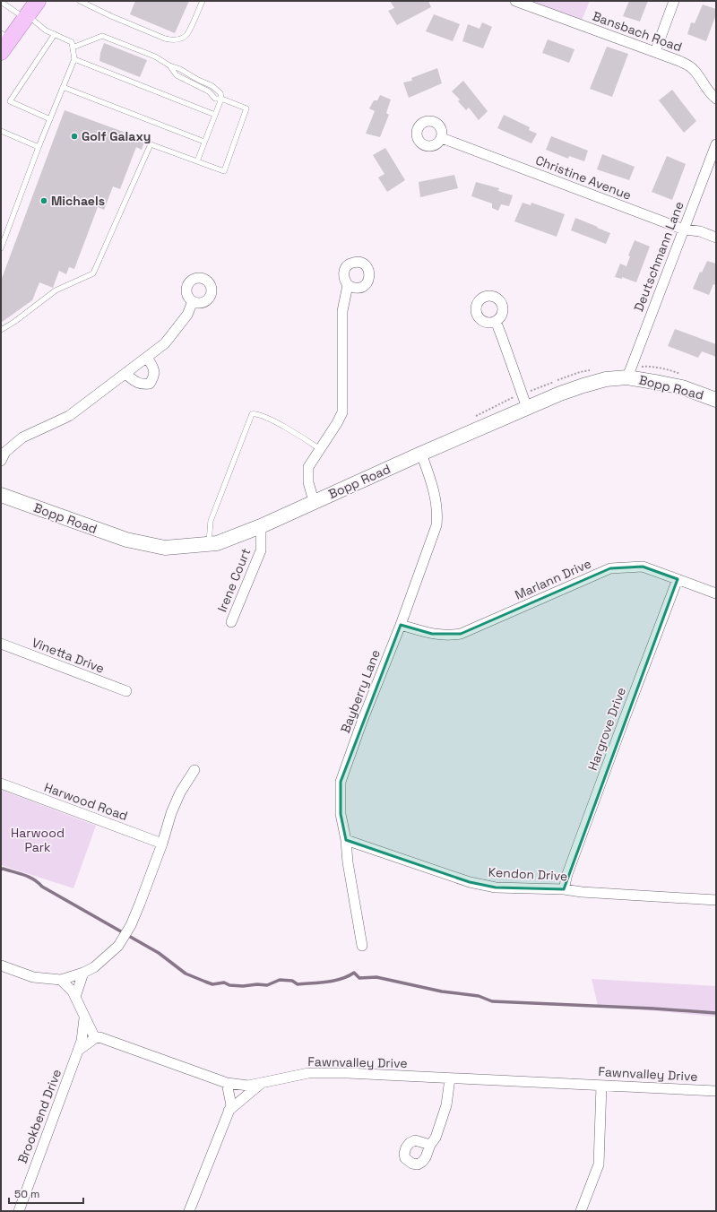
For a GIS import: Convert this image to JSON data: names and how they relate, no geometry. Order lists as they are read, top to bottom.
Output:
{
  "streets": {
    "street": [
      "Bansbach Road",
      "Christine Avenue",
      "Deutschmann Lane",
      "Bopp Road",
      "Marlann Drive",
      "Irene Court",
      "Vinetta Drive",
      "Bayberry Lane",
      "Hargrove Drive",
      "Harwood Road",
      "Kendon Drive",
      "Fawnvalley Drive",
      "Brookbend Drive"
    ]
  },
  "crossings": [
    ["Christine Avenue", "Deutschmann Lane"],
    ["Deutschmann Lane", "Bopp Road"],
    ["Bopp Road", "Irene Court"],
    ["Bopp Road", "Bayberry Lane"],
    ["Marlann Drive", "Bayberry Lane"],
    ["Marlann Drive", "Hargrove Drive"],
    ["Bayberry Lane", "Kendon Drive"],
    ["Hargrove Drive", "Kendon Drive"]
  ],
  "parks": ["Harwood Park"],
  "places": ["Golf Galaxy", "Michaels"],
  "scale_bar": "50 m"
}
